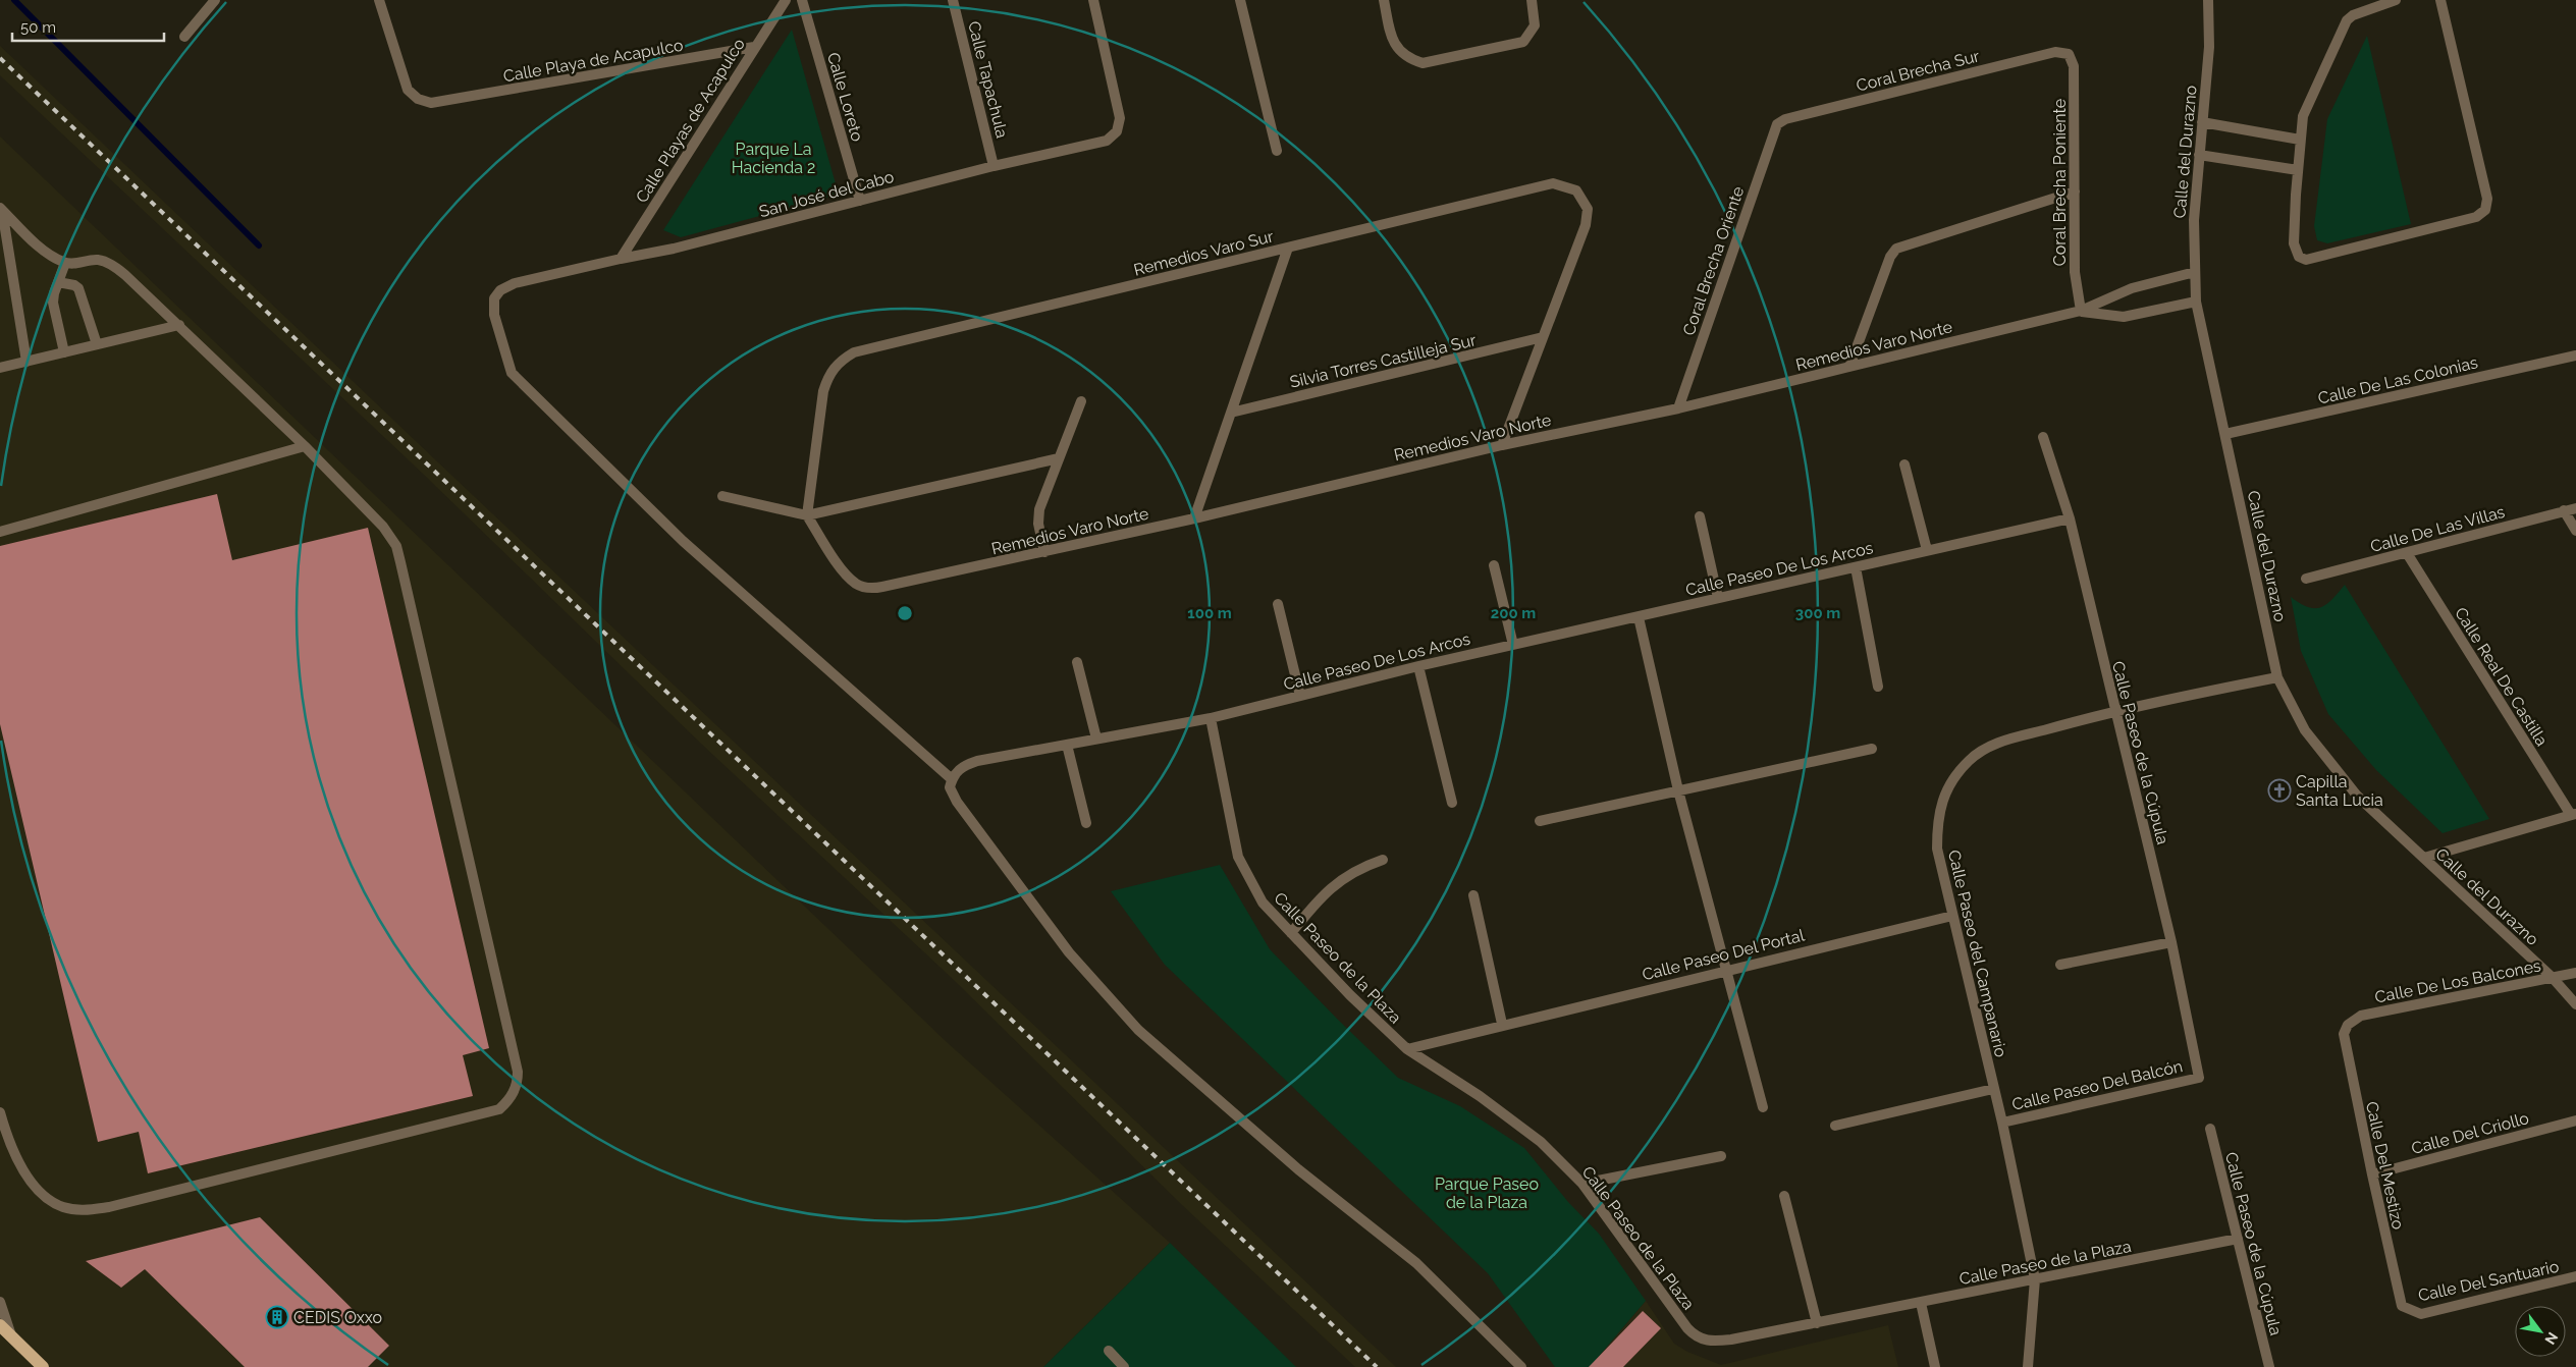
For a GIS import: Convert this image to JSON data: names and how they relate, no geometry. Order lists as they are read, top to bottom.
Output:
{
  "streets": {
    "street": [
      "Calle Playa de Acapulco",
      "Coral Brecha Sur",
      "Calle Tapachula",
      "Calle Loreto",
      "Calle Playas de Acapulco",
      "Calle del Durazno",
      "Coral Brecha Poniente",
      "San José del Cabo",
      "Remedios Varo Sur",
      "Coral Brecha Oriente",
      "Remedios Varo Norte",
      "Silvia Torres Castilleja Sur",
      "Calle De Las Colonias",
      "Calle De Las Villas",
      "Calle Paseo De Los Arcos",
      "Calle Real De Castilla",
      "Calle Paseo de la Cúpula",
      "Calle Paseo del Campanario",
      "Calle Paseo Del Portal",
      "Calle Paseo de la Plaza",
      "Calle De Los Balcones",
      "Calle Paseo Del Balcón",
      "Calle Del Criollo",
      "Calle Del Mestizo",
      "Calle Del Santuario"
    ]
  },
  "crossings": [
    ["Calle Playa de Acapulco", "Calle Playas de Acapulco"],
    ["Coral Brecha Sur", "Coral Brecha Poniente"],
    ["Coral Brecha Sur", "Coral Brecha Oriente"],
    ["Calle Tapachula", "San José del Cabo"],
    ["Calle Loreto", "San José del Cabo"],
    ["Calle Playas de Acapulco", "San José del Cabo"],
    ["Calle del Durazno", "Remedios Varo Norte"],
    ["Calle del Durazno", "Calle De Las Colonias"],
    ["Calle del Durazno", "Calle Paseo del Campanario"],
    ["Calle del Durazno", "Calle De Los Balcones"],
    ["Coral Brecha Poniente", "Remedios Varo Norte"],
    ["San José del Cabo", "Calle Paseo De Los Arcos"],
    ["Remedios Varo Sur", "Remedios Varo Norte"],
    ["Remedios Varo Sur", "Silvia Torres Castilleja Sur"],
    ["Coral Brecha Oriente", "Remedios Varo Norte"],
    ["Calle De Las Villas", "Calle Real De Castilla"],
    ["Calle Paseo De Los Arcos", "Calle Paseo de la Cúpula"],
    ["Calle Paseo De Los Arcos", "Calle Paseo de la Plaza"],
    ["Calle Paseo de la Cúpula", "Calle Paseo del Campanario"],
    ["Calle Paseo de la Cúpula", "Calle Paseo de la Plaza"],
    ["Calle Paseo de la Cúpula", "Calle Paseo Del Balcón"],
    ["Calle Paseo del Campanario", "Calle Paseo Del Portal"],
    ["Calle Paseo del Campanario", "Calle Paseo de la Plaza"],
    ["Calle Paseo del Campanario", "Calle Paseo Del Balcón"],
    ["Calle Paseo Del Portal", "Calle Paseo de la Plaza"],
    ["Calle De Los Balcones", "Calle Del Mestizo"],
    ["Calle Del Criollo", "Calle Del Mestizo"],
    ["Calle Del Mestizo", "Calle Del Santuario"]
  ],
  "parks": ["Parque La Hacienda 2", "Parque Paseo de la Plaza"],
  "places": {
    "church": ["Capilla Santa Lucia"],
    "building": ["CEDIS Oxxo"]
  },
  "scale_bar": "50 m",
  "north": "bottom right",
  "rings": ["100 m", "200 m", "300 m"]
}
